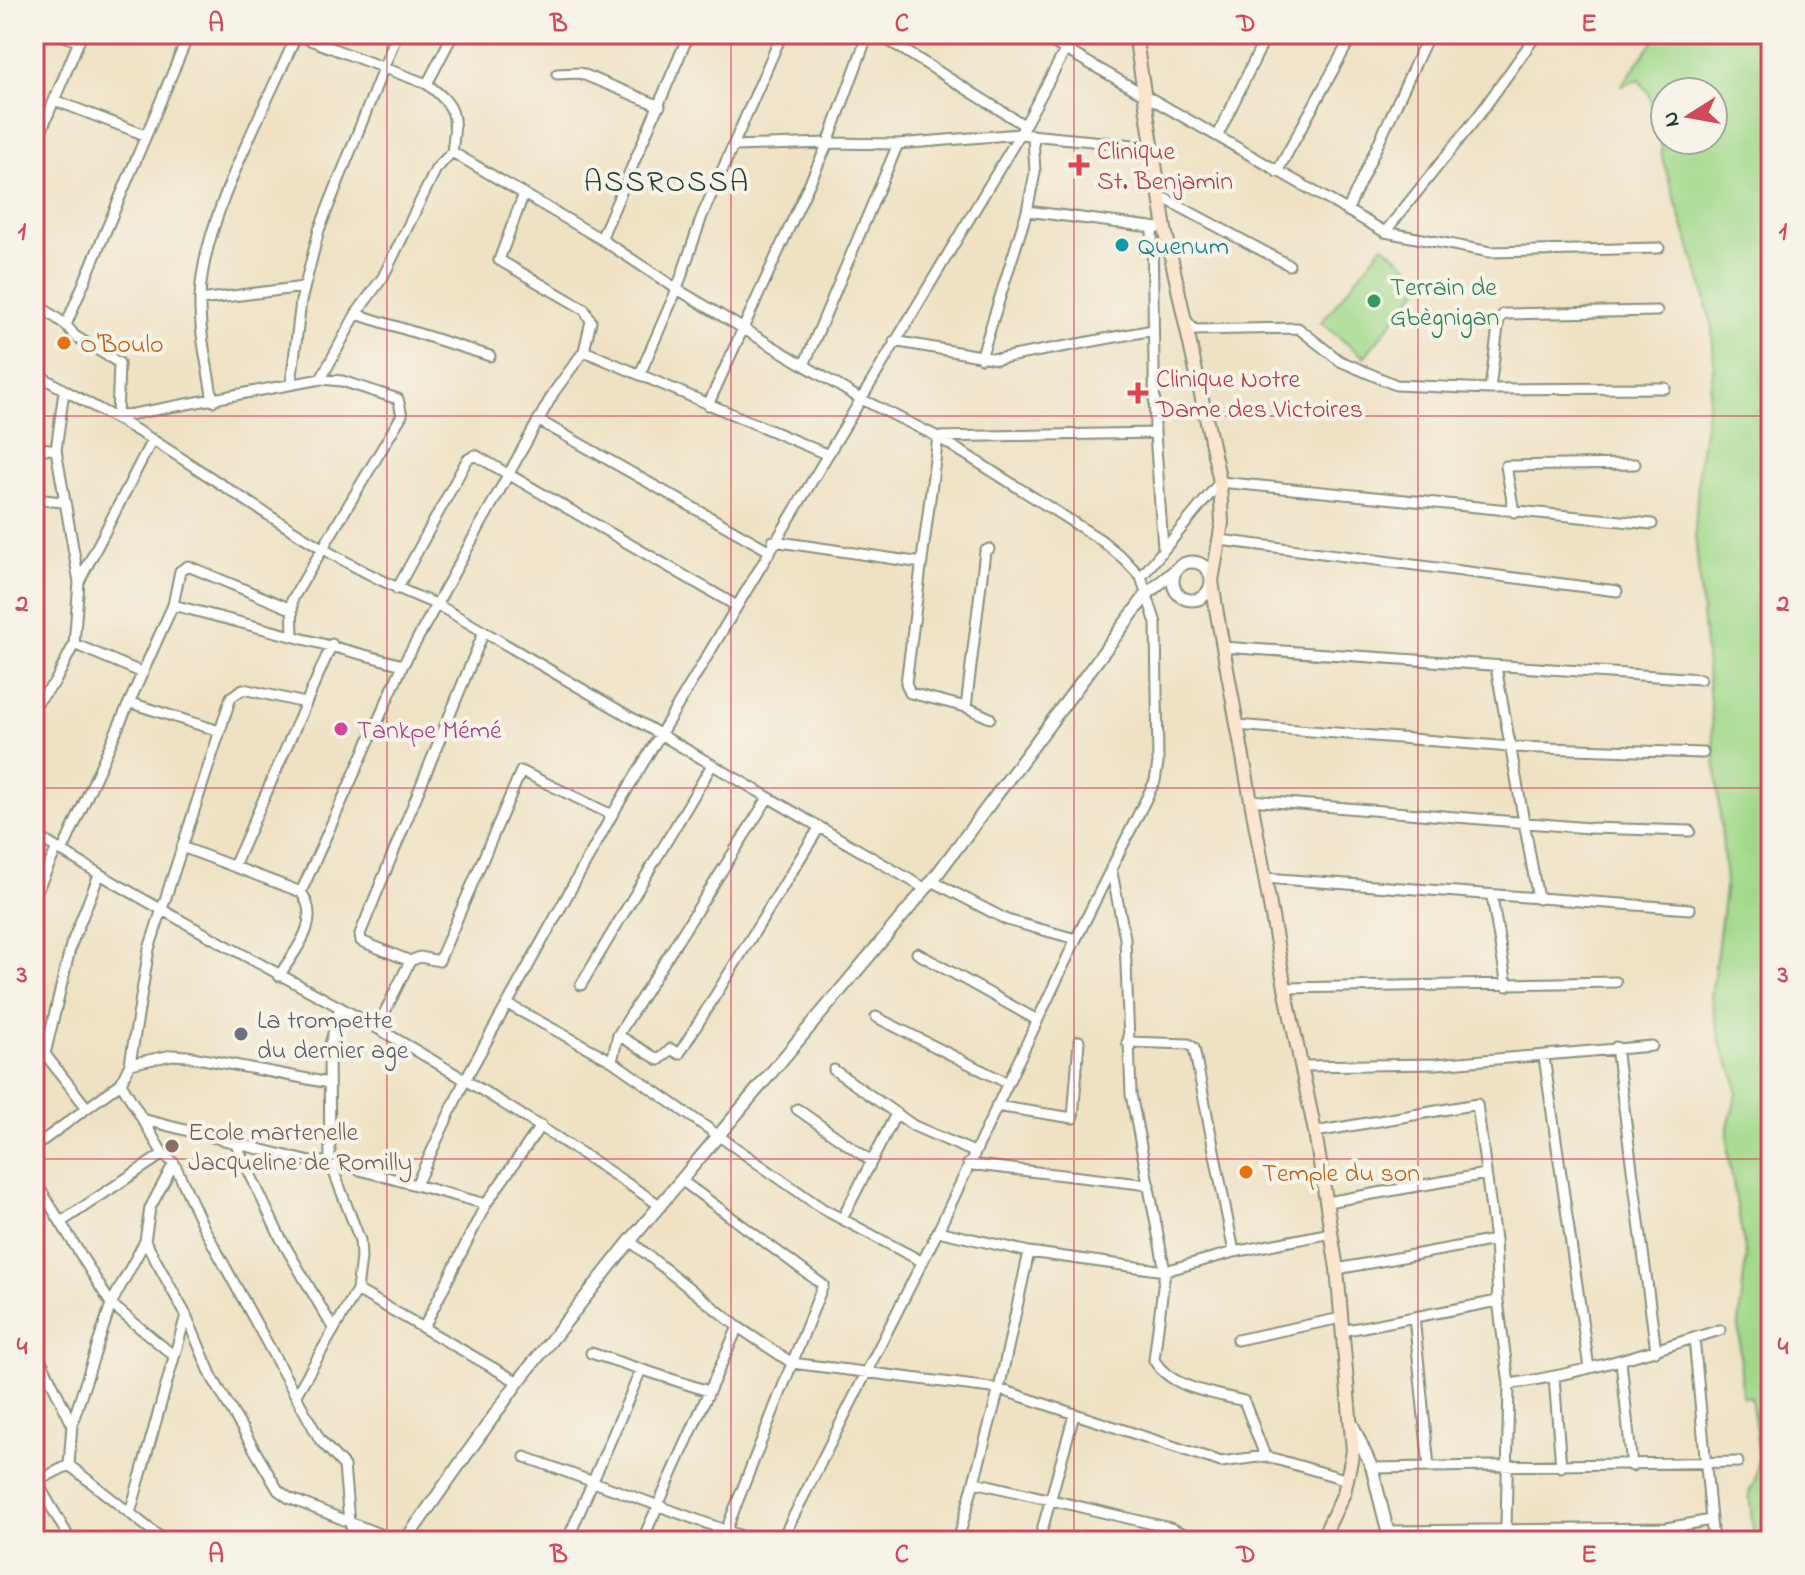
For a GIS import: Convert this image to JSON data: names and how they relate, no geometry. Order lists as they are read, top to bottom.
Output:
{
  "districts": ["ASSROSSA"],
  "places": {
    "health": ["Clinique St. Benjamin", "Clinique Notre Dame des Victoires"],
    "other": [
      "Quenum",
      "Terrain de Gbègnigan",
      "O'Boulo",
      "Tankpe Mémé",
      "La trompette du dernier age",
      "Ecole martenelle Jacqueline de Romilly",
      "Temple du son"
    ]
  },
  "north": "left",
  "grid": {
    "columns": [
      "A",
      "B",
      "C",
      "D",
      "E"
    ],
    "rows": [
      "1",
      "2",
      "3",
      "4"
    ]
  }
}
